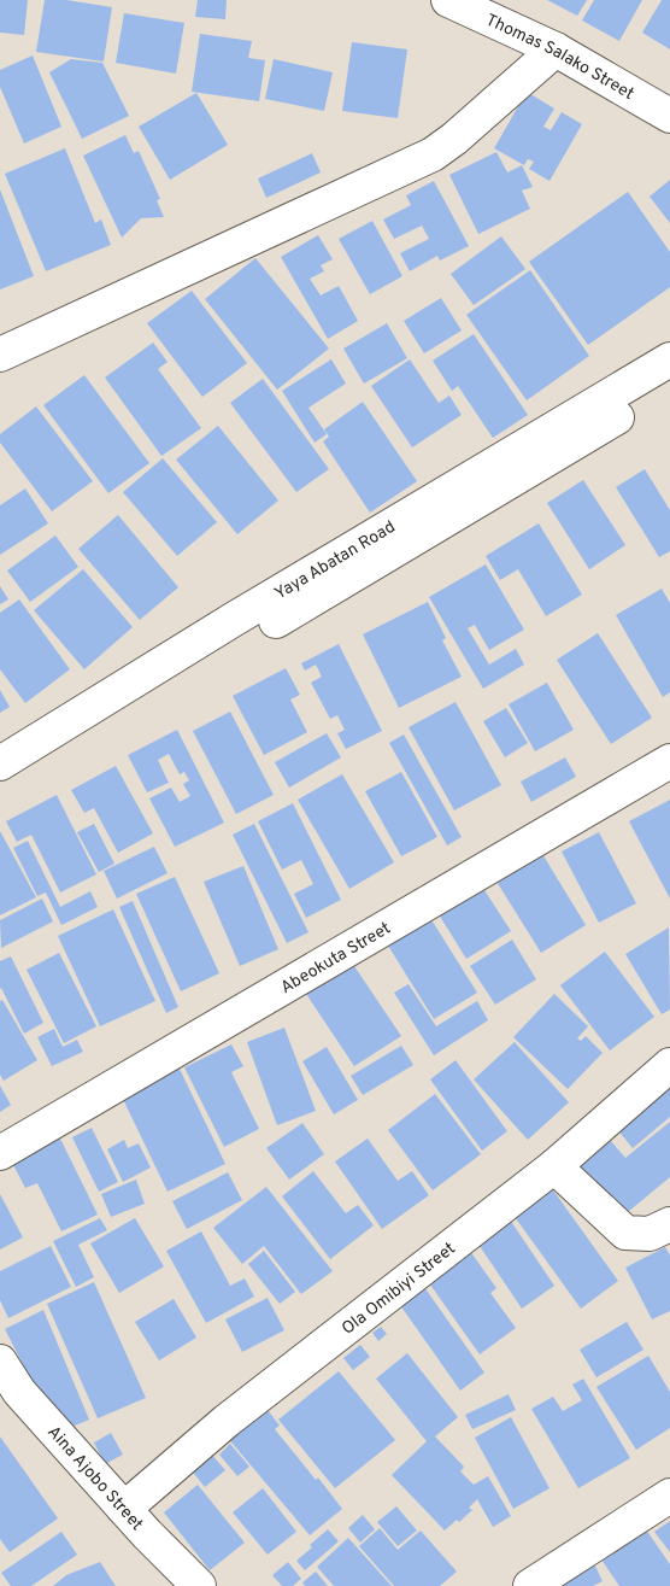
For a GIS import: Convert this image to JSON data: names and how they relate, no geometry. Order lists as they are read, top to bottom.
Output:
{
  "streets": {
    "street": [
      "Thomas Salako Street",
      "Yaya Abatan Road",
      "Abeokuta Street",
      "Ola Omibiyi Street",
      "Aina Ajobo Street"
    ]
  },
  "crossings": [
    ["Ola Omibiyi Street", "Aina Ajobo Street"]
  ]
}
